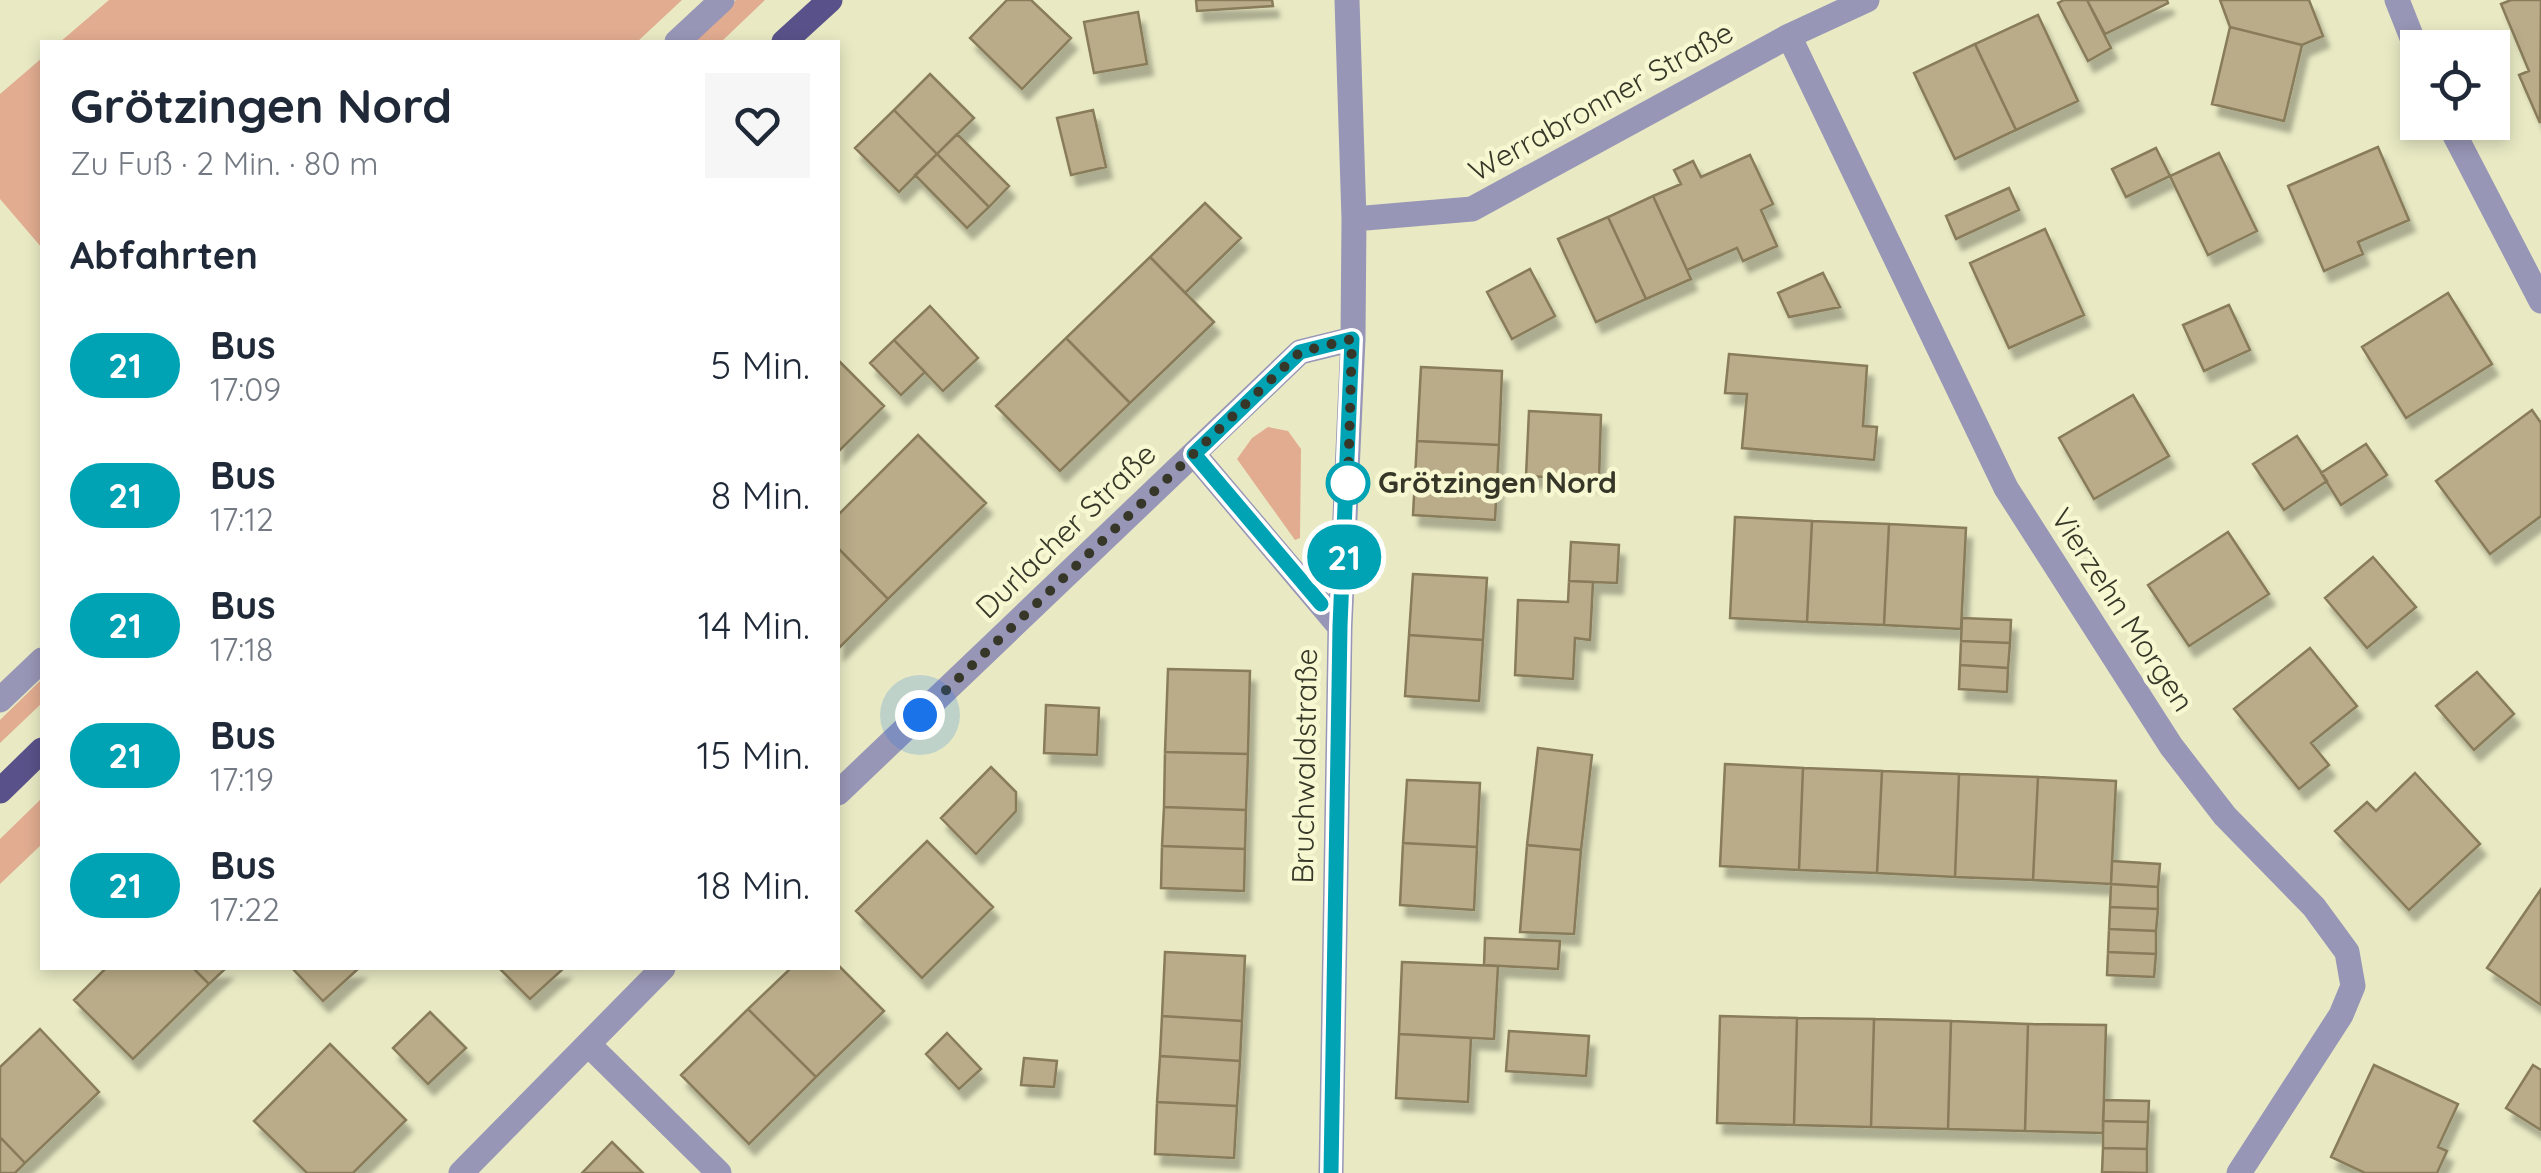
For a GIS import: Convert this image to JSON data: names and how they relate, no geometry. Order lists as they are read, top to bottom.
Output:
{
  "streets": {
    "street": [
      "Werrabronner Straße",
      "Durlacher Straße",
      "Vierzehn Morgen",
      "Bruchwaldstraße"
    ]
  },
  "crossings": [
    ["Werrabronner Straße", "Vierzehn Morgen"],
    ["Werrabronner Straße", "Bruchwaldstraße"],
    ["Durlacher Straße", "Bruchwaldstraße"]
  ],
  "places": ["Grötzingen Nord"],
  "lines": ["bus line 21"],
  "page": {
    "on_map": "21",
    "heading": [
      ["Grötzingen Nord", "Zu Fuß · 2 Min. · 80 m"],
      "Abfahrten"
    ],
    "list": [
      {
        "mark": "21",
        "name": "Bus",
        "note": "17:09",
        "value": "5 Min."
      },
      {
        "mark": "21",
        "name": "Bus",
        "note": "17:12",
        "value": "8 Min."
      },
      {
        "mark": "21",
        "name": "Bus",
        "note": "17:18",
        "value": "14 Min."
      },
      {
        "mark": "21",
        "name": "Bus",
        "note": "17:19",
        "value": "15 Min."
      },
      {
        "mark": "21",
        "name": "Bus",
        "note": "17:22",
        "value": "18 Min."
      }
    ]
  }
}
